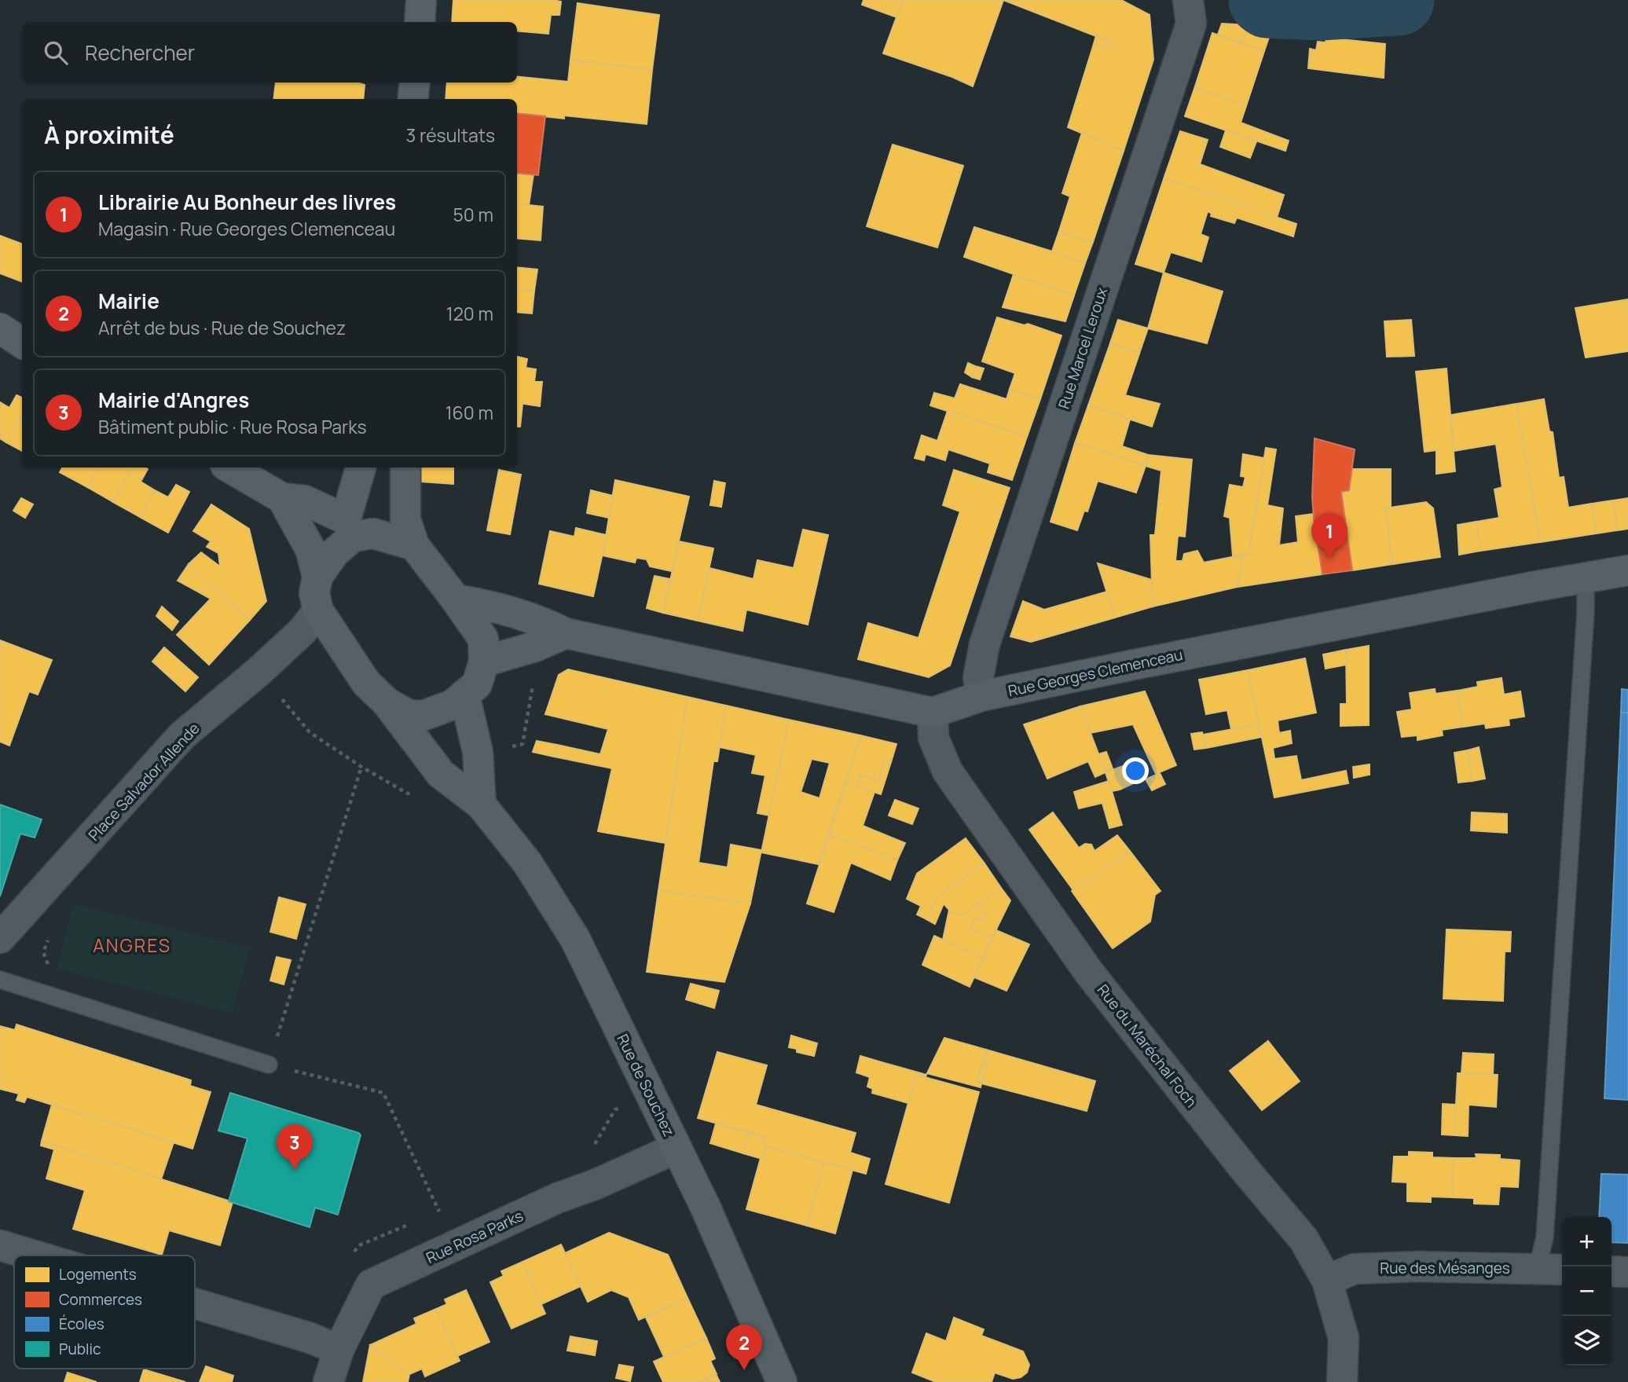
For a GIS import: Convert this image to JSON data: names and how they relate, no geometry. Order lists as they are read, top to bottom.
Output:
{
  "streets": {
    "main road": ["Rue Georges Clemenceau", "Rue de Souchez"],
    "street": [
      "Rue Marcel Leroux",
      "Place Salvador Allende",
      "Rue du Maréchal Foch",
      "Rue Rosa Parks",
      "Rue des Mésanges"
    ]
  },
  "crossings": [
    ["Rue Marcel Leroux", "Rue Georges Clemenceau"],
    ["Rue Georges Clemenceau", "Rue du Maréchal Foch"],
    ["Place Salvador Allende", "Rue de Souchez"],
    ["Rue du Maréchal Foch", "Rue des Mésanges"],
    ["Rue de Souchez", "Rue Rosa Parks"]
  ],
  "districts": ["ANGRES"],
  "legend": [
    "Logements",
    "Commerces",
    "Écoles",
    "Public"
  ],
  "page": {
    "search": "Rechercher",
    "heading": ["À proximité", "3 résultats"],
    "list": [
      {
        "mark": "1",
        "name": "Librairie Au Bonheur des livres",
        "note": "Magasin · Rue Georges Clemenceau",
        "value": "50 m"
      },
      {
        "mark": "2",
        "name": "Mairie",
        "note": "Arrêt de bus · Rue de Souchez",
        "value": "120 m"
      },
      {
        "mark": "3",
        "name": "Mairie d'Angres",
        "note": "Bâtiment public · Rue Rosa Parks",
        "value": "160 m"
      }
    ],
    "pins": ["1", "3", "2"],
    "map_buttons": ["+", "−"]
  }
}
